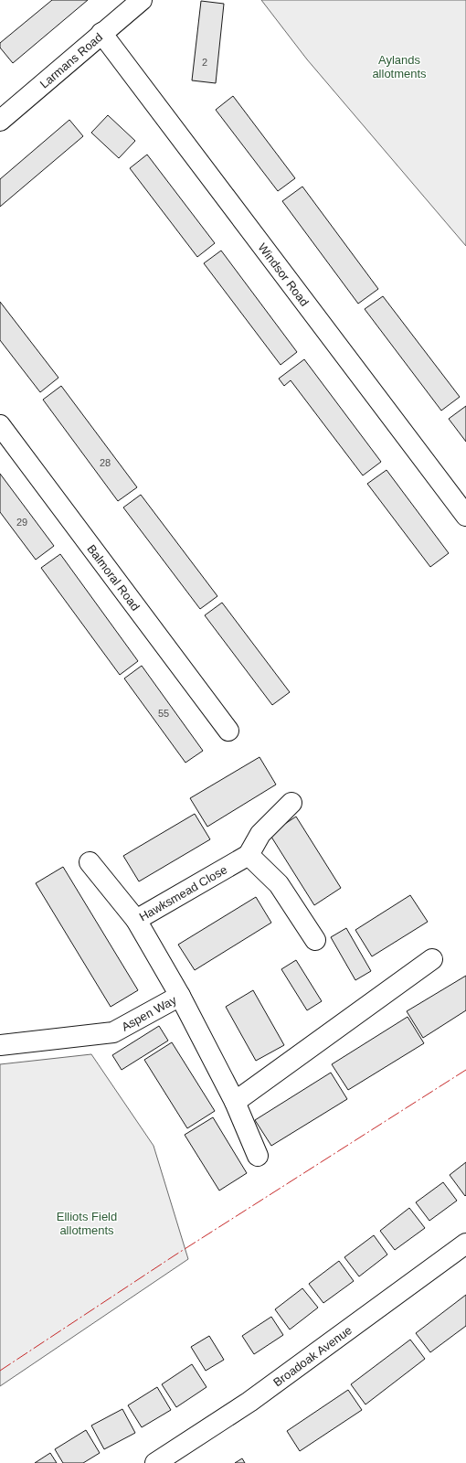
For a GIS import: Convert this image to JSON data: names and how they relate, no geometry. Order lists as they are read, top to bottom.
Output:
{
  "streets": {
    "street": [
      "Larmans Road",
      "Windsor Road",
      "Balmoral Road",
      "Hawksmead Close",
      "Aspen Way",
      "Broadoak Avenue"
    ]
  },
  "crossings": [
    ["Larmans Road", "Windsor Road"],
    ["Hawksmead Close", "Aspen Way"]
  ],
  "parks": ["Aylands allotments", "Elliots Field allotments"],
  "house_numbers": [
    "2",
    "28",
    "29",
    "55"
  ]
}
